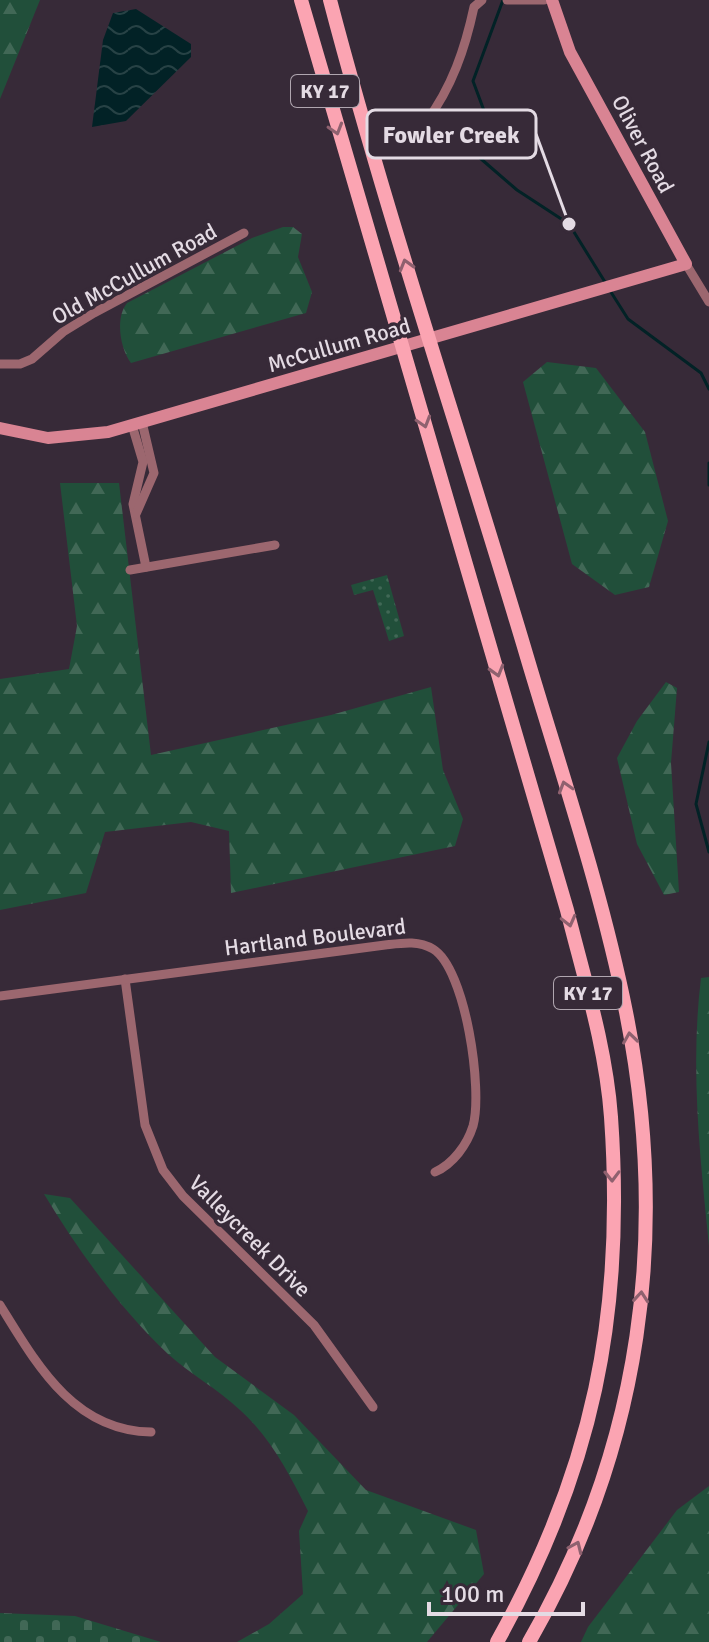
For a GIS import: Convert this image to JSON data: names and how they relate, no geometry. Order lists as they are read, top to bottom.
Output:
{
  "streets": {
    "main road": ["KY 17"],
    "street": [
      "Oliver Road",
      "Old McCullum Road",
      "McCullum Road",
      "Hartland Boulevard",
      "Valleycreek Drive"
    ]
  },
  "crossings": [
    ["KY 17", "McCullum Road"],
    ["Oliver Road", "McCullum Road"],
    ["Hartland Boulevard", "Valleycreek Drive"]
  ],
  "places": ["Fowler Creek"],
  "scale_bar": "100 m"
}
